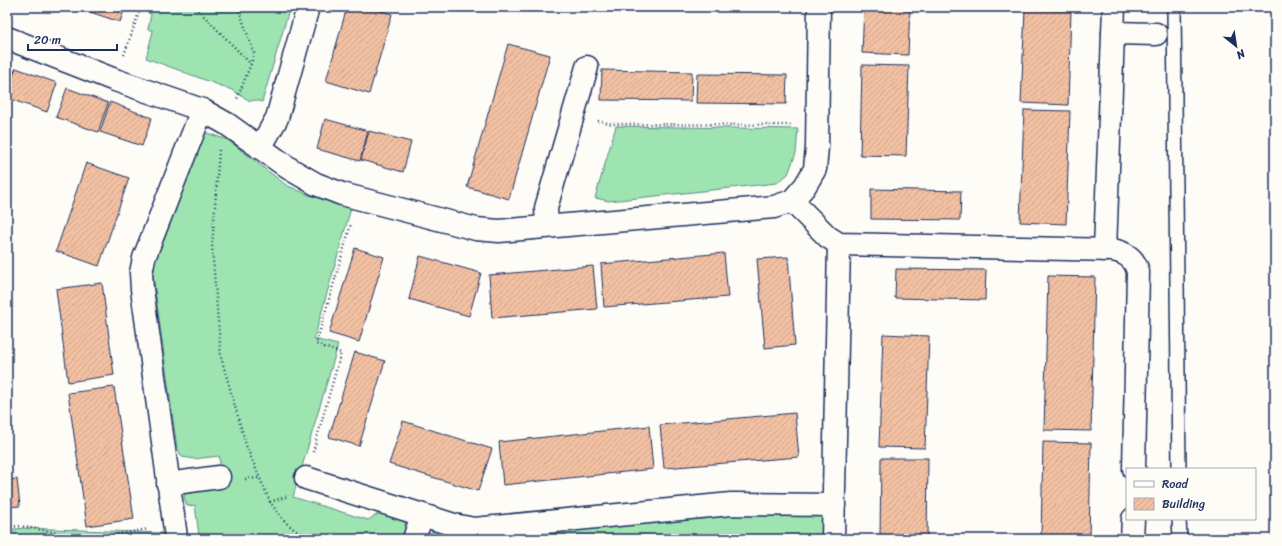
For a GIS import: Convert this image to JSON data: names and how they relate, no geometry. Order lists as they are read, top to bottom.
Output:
{
  "legend": ["Road", "Building"],
  "scale_bar": "20 m",
  "north": "bottom right"
}
